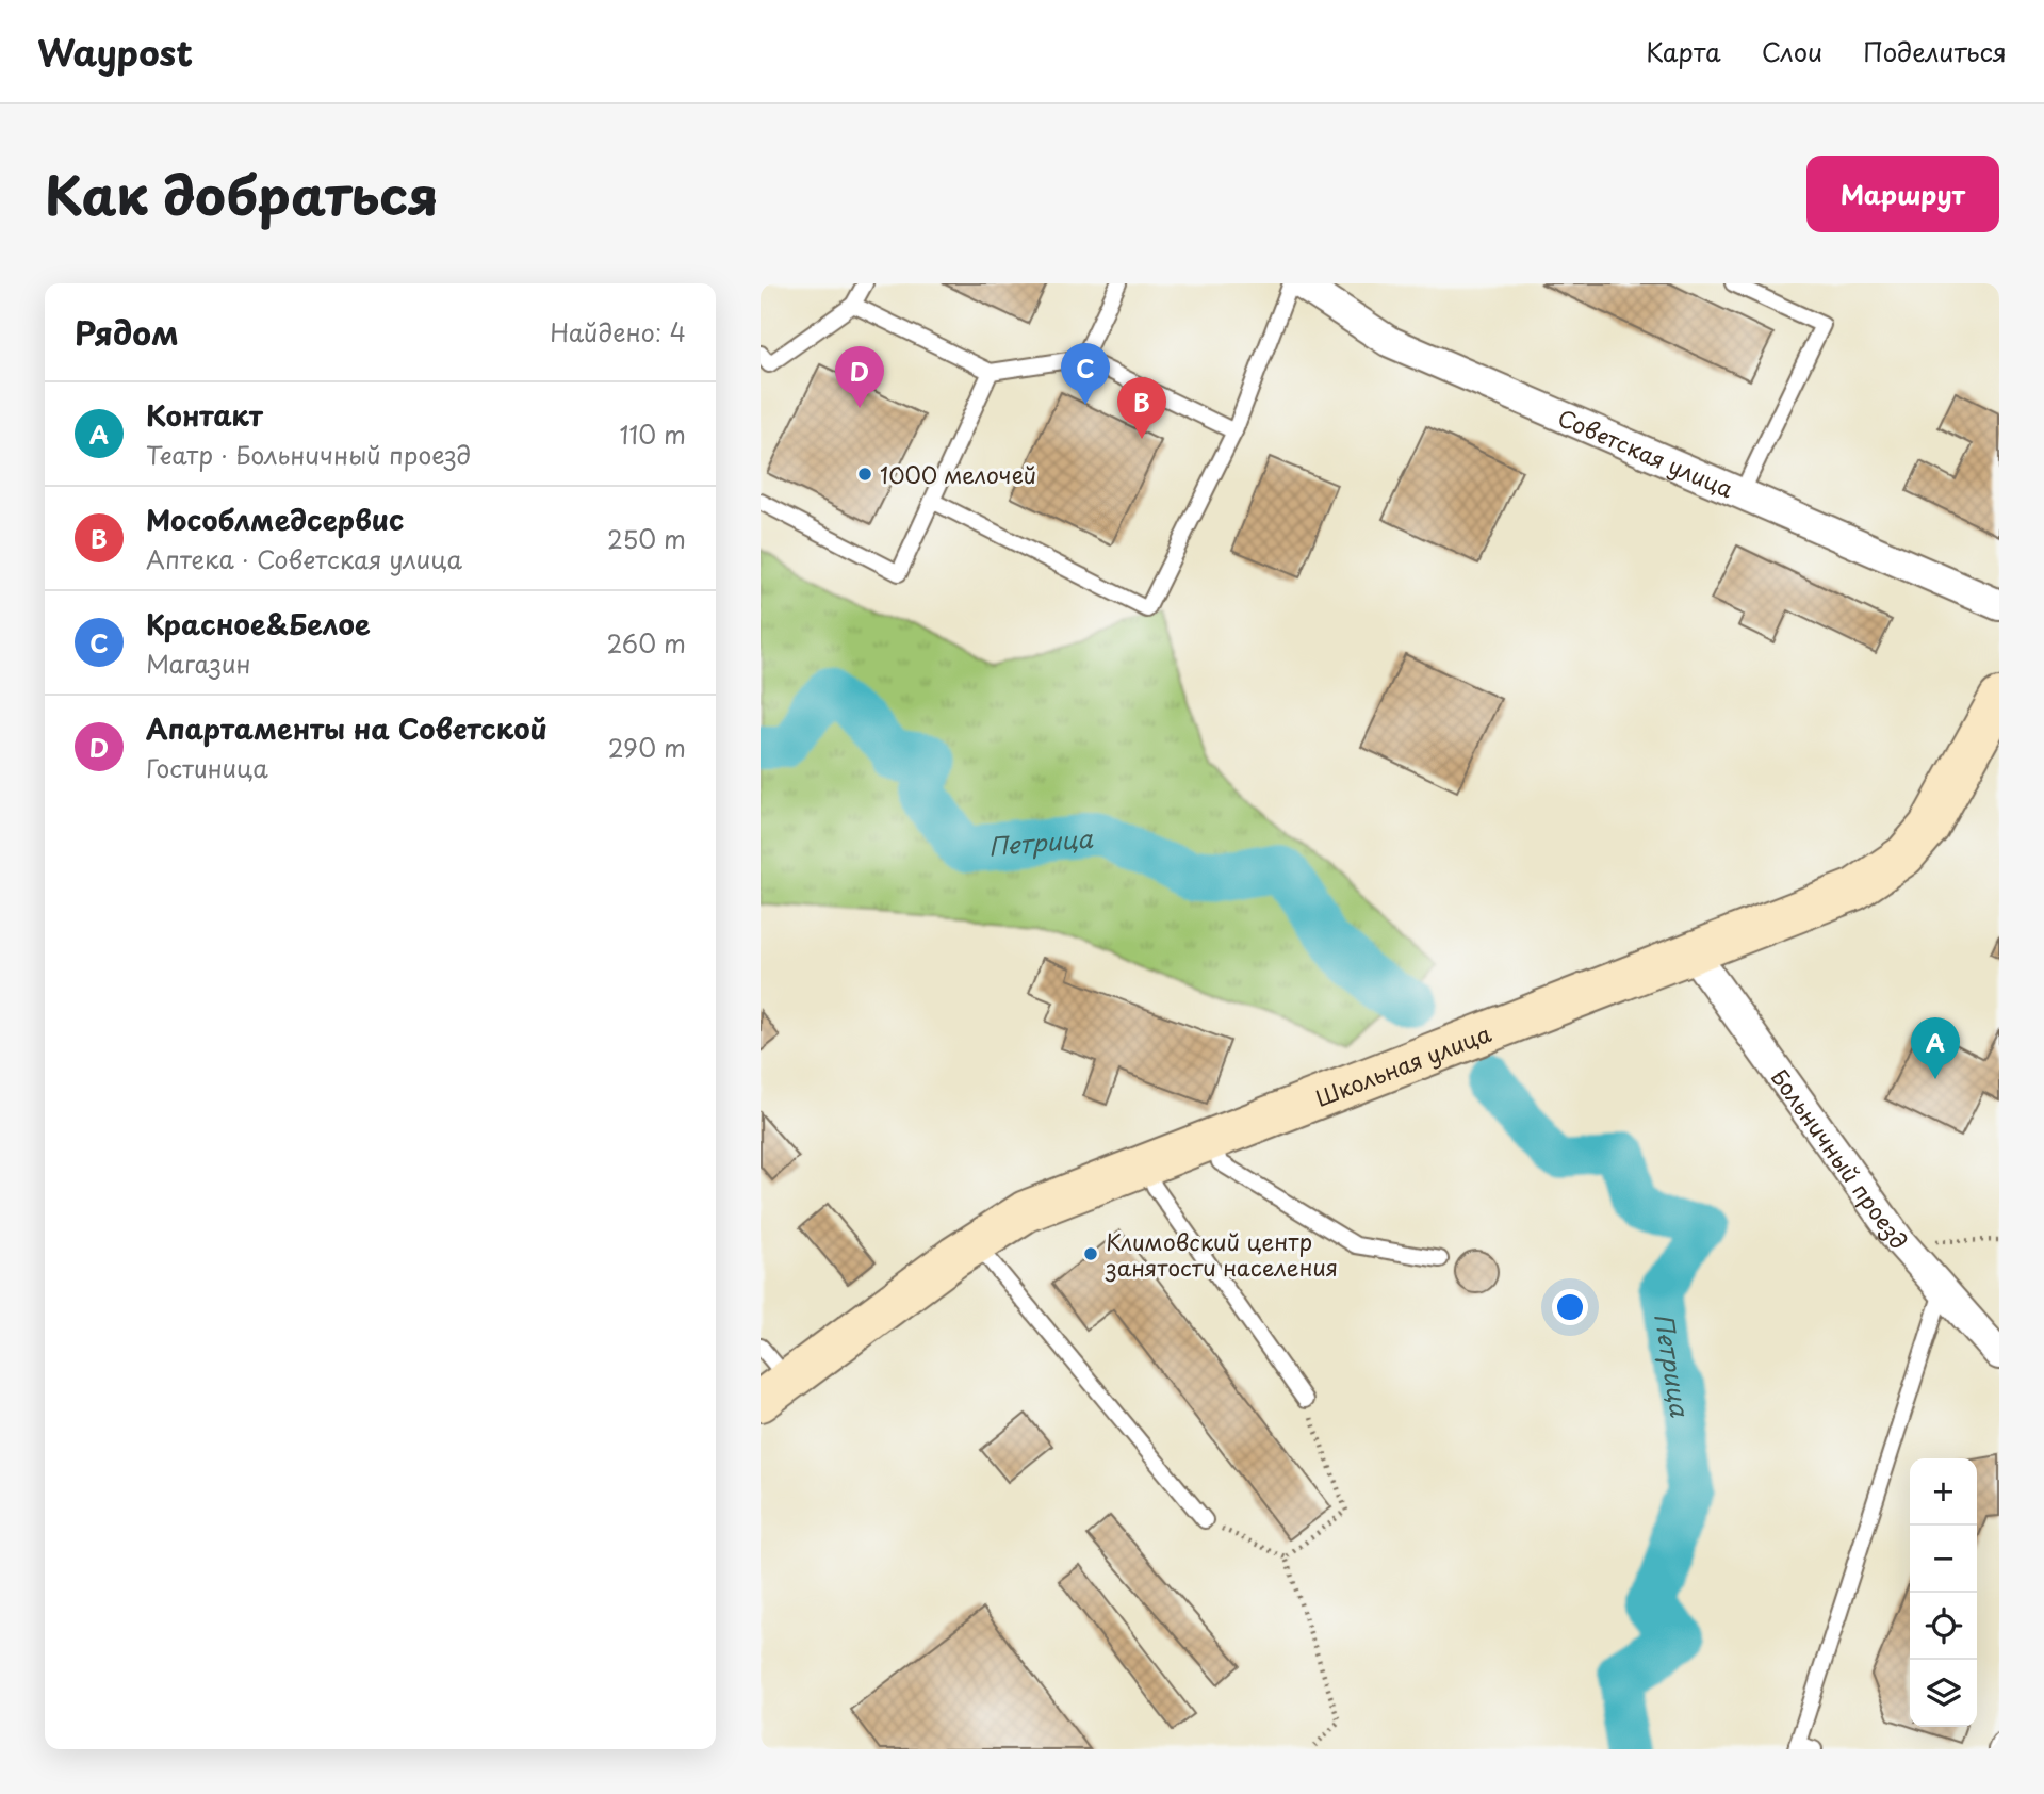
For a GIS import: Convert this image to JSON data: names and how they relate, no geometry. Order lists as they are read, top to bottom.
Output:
{
  "streets": {
    "street": ["Советская улица", "Школьная улица", "Больничный проезд"]
  },
  "crossings": [
    ["Школьная улица", "Больничный проезд"]
  ],
  "water": ["Петрица"],
  "places": ["1000 мелочей", "Климовский центр занятости населения"],
  "page": {
    "header": "Waypost",
    "nav": ["Карта", "Слои", "Поделиться"],
    "title": "Как добраться",
    "buttons": "Маршрут",
    "heading": ["Рядом", "Найдено: 4"],
    "pins": [
      "C",
      "D",
      "B",
      "A"
    ],
    "list": [
      {
        "mark": "A",
        "name": "Контакт",
        "note": "Театр · Больничный проезд",
        "value": "110 m"
      },
      {
        "mark": "B",
        "name": "Мособлмедсервис",
        "note": "Аптека · Советская улица",
        "value": "250 m"
      },
      {
        "mark": "C",
        "name": "Красное&Белое",
        "note": "Магазин",
        "value": "260 m"
      },
      {
        "mark": "D",
        "name": "Апартаменты на Советской",
        "note": "Гостиница",
        "value": "290 m"
      }
    ],
    "map_buttons": ["+", "−"]
  }
}
